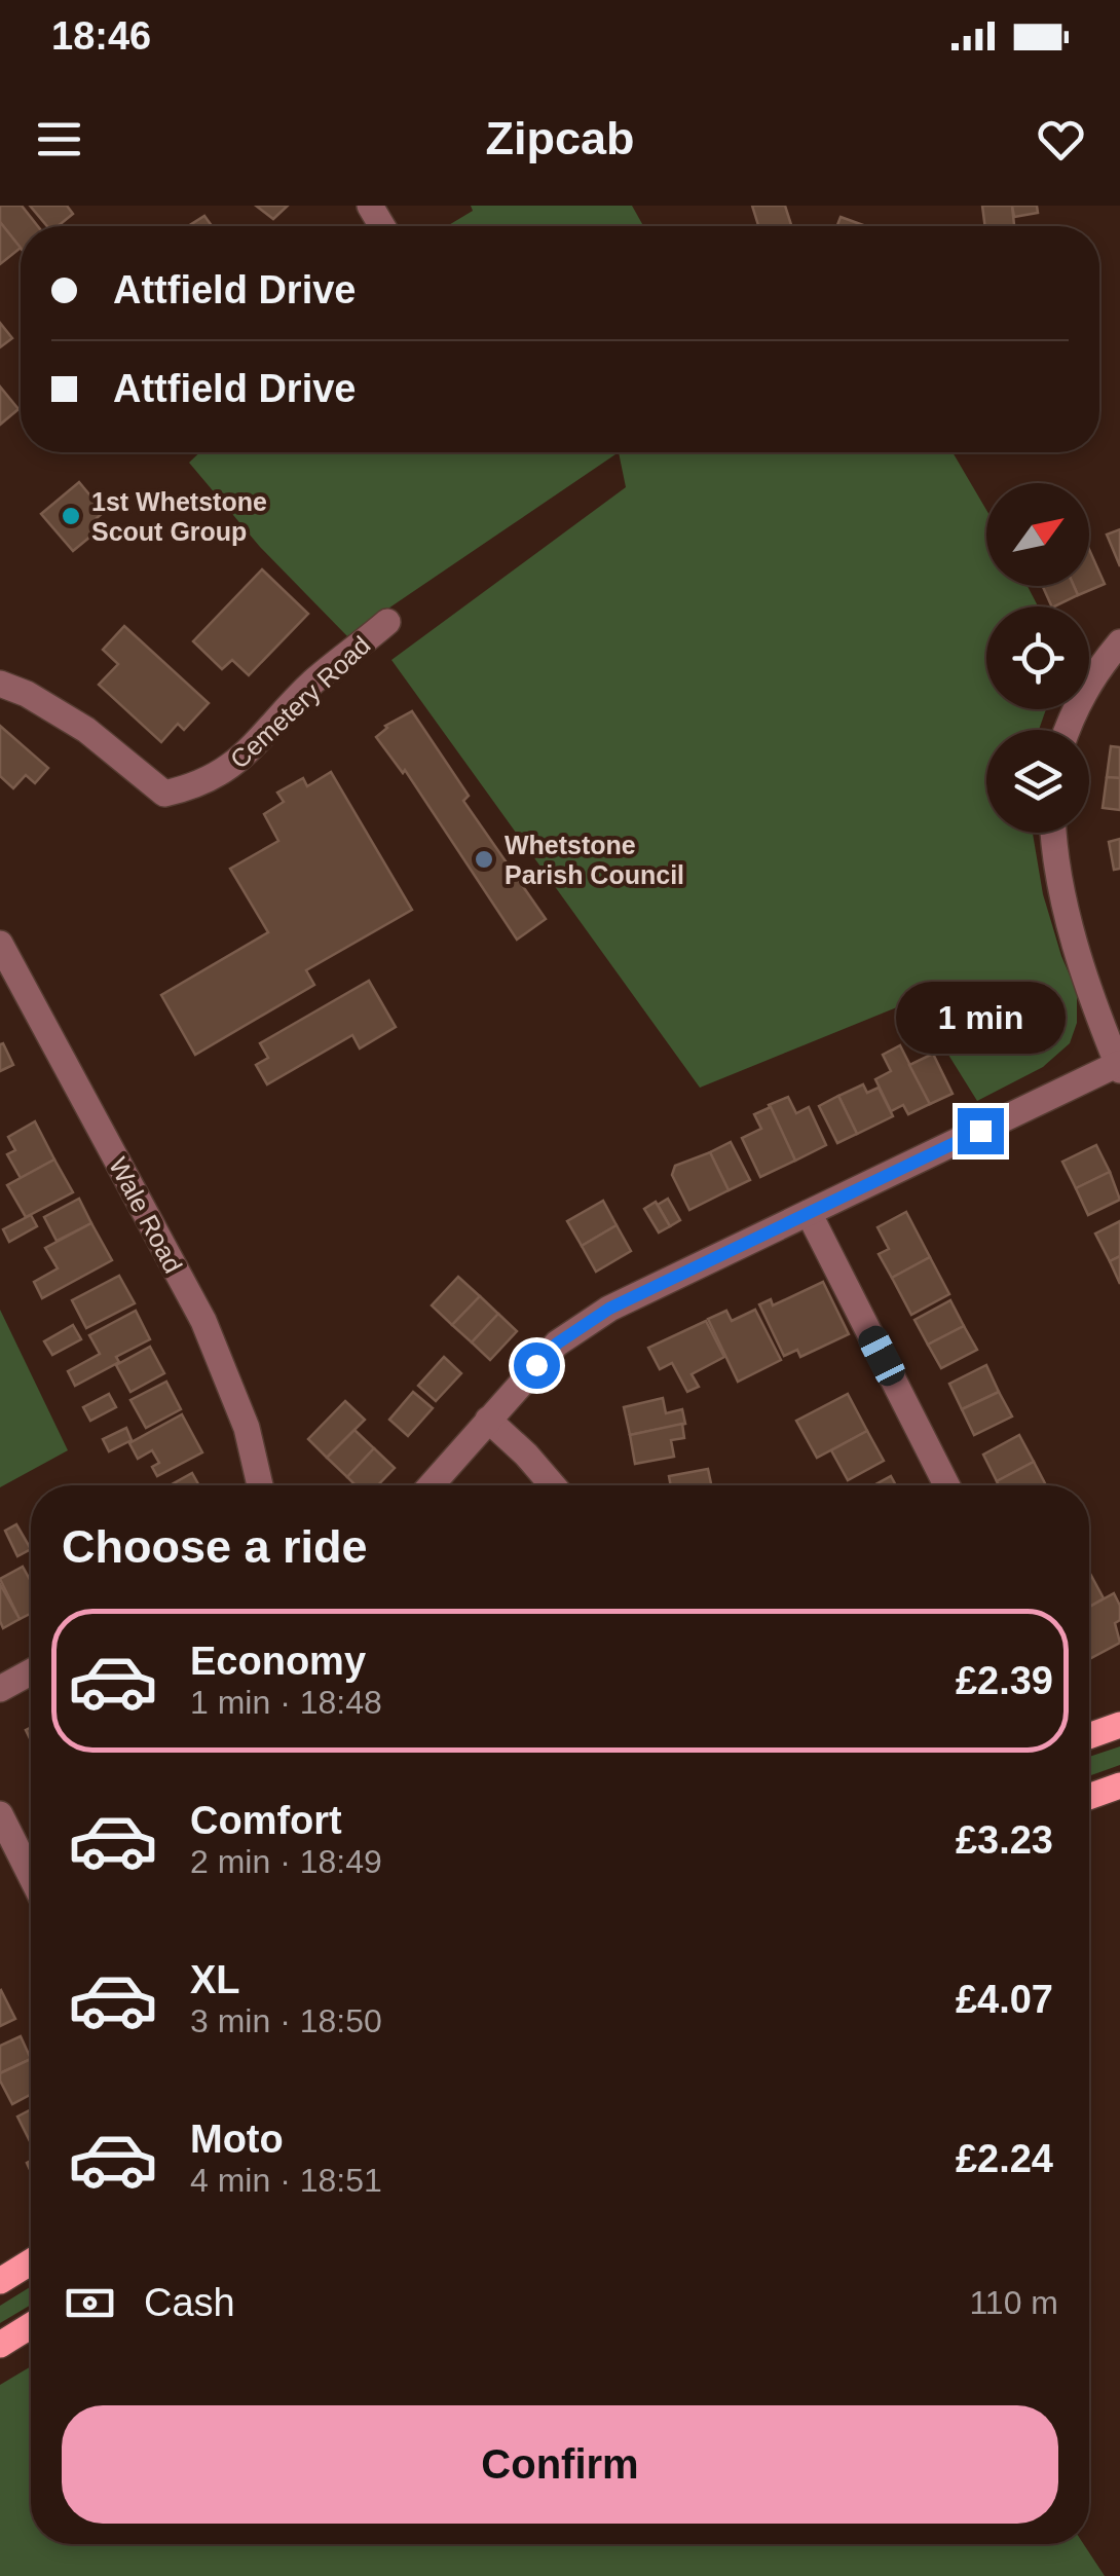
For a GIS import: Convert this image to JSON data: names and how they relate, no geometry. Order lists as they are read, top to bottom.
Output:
{
  "streets": {
    "street": ["Cemetery Road", "Wale Road"]
  },
  "places": ["1st Whetstone Scout Group", "Whetstone Parish Council"],
  "north": "top right",
  "page": {
    "status": "18:46",
    "header": "Zipcab",
    "banner": ["Attfield Drive", "Attfield Drive"],
    "bubble": "1 min",
    "heading": "Choose a ride",
    "list": [
      {
        "name": "Economy",
        "note": "1 min · 18:48",
        "value": "£2.39"
      },
      {
        "name": "Comfort",
        "note": "2 min · 18:49",
        "value": "£3.23"
      },
      {
        "name": "XL",
        "note": "3 min · 18:50",
        "value": "£4.07"
      },
      {
        "name": "Moto",
        "note": "4 min · 18:51",
        "value": "£2.24"
      }
    ],
    "pay": ["Cash", "110 m"],
    "buttons": "Confirm"
  }
}
